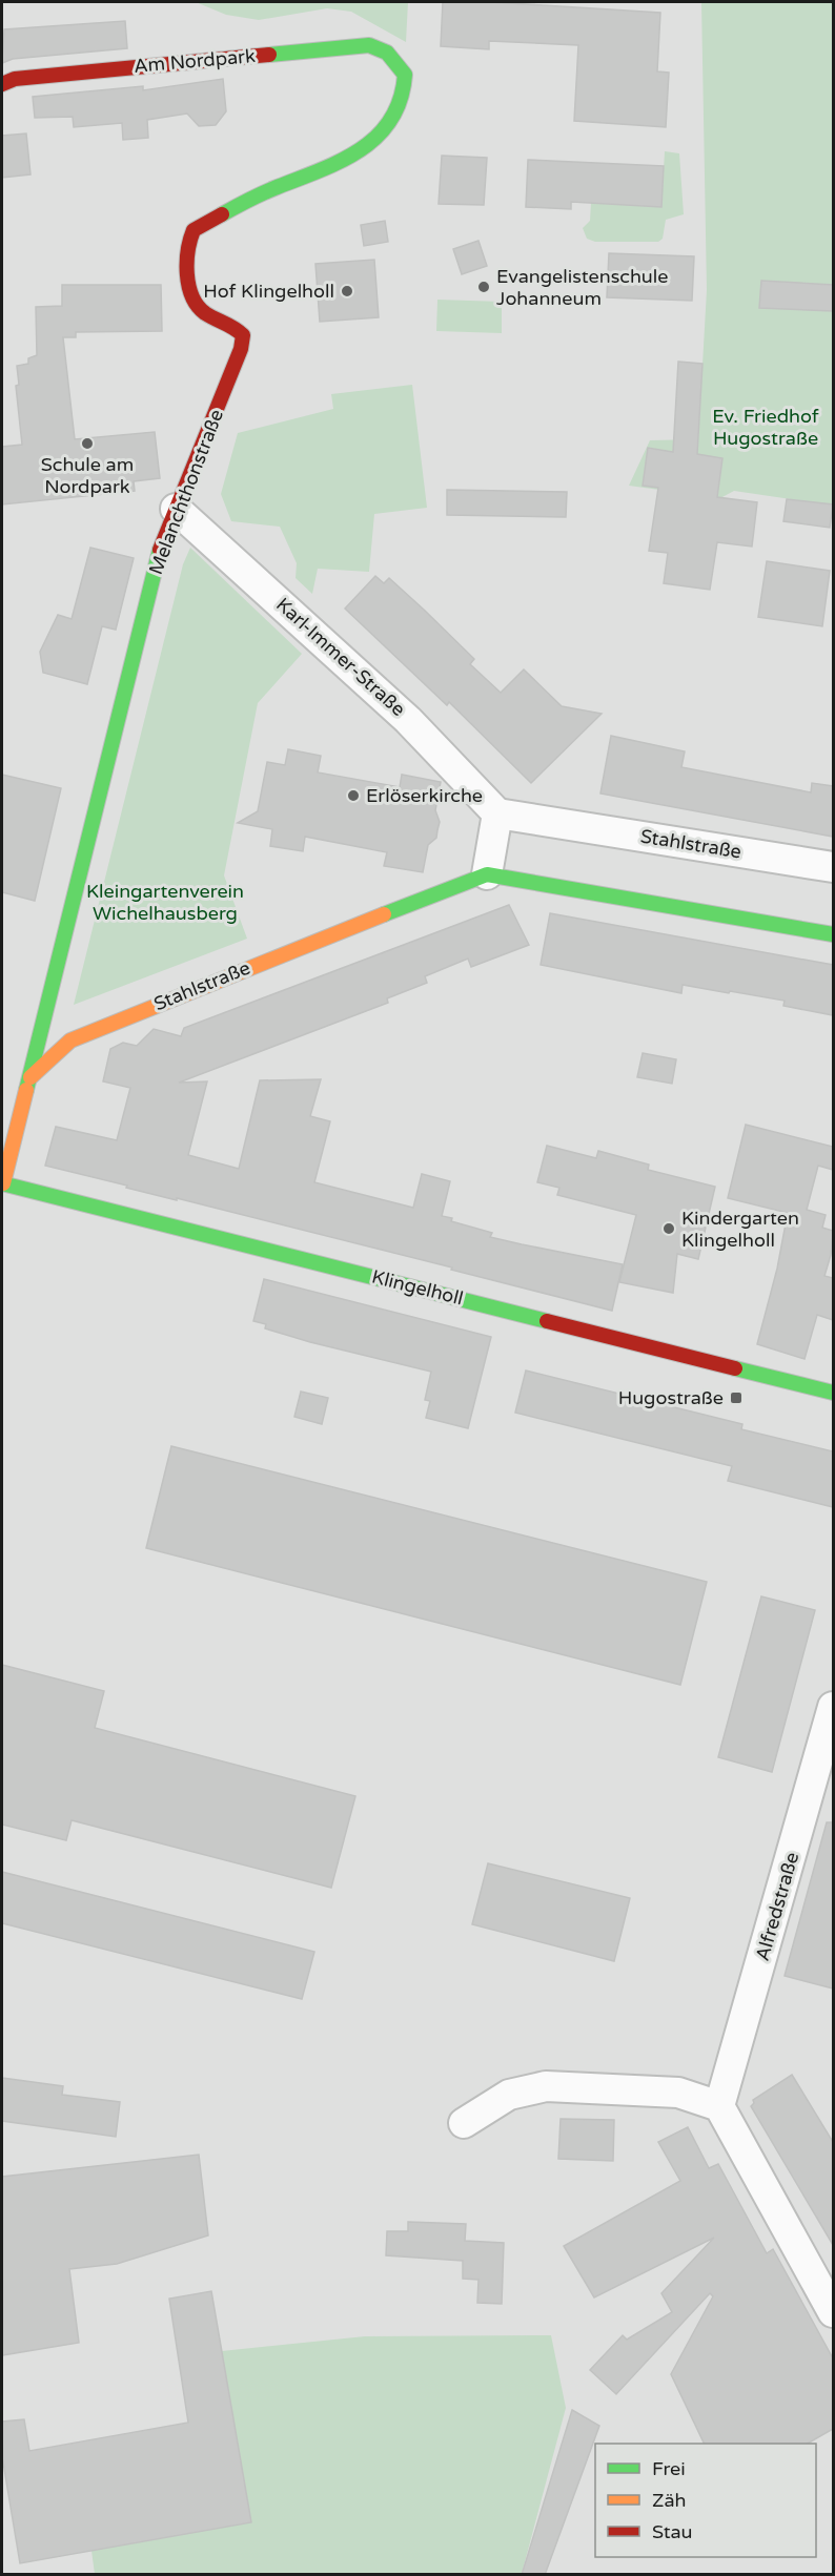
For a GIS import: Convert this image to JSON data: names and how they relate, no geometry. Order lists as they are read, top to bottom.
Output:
{
  "streets": {
    "street": [
      "Am Nordpark",
      "Melanchthonstraße",
      "Karl-Immer-Straße",
      "Stahlstraße",
      "Klingelholl",
      "Alfredstraße"
    ]
  },
  "crossings": [
    ["Am Nordpark", "Melanchthonstraße"],
    ["Melanchthonstraße", "Karl-Immer-Straße"],
    ["Melanchthonstraße", "Stahlstraße"],
    ["Karl-Immer-Straße", "Stahlstraße"]
  ],
  "parks": ["Ev. Friedhof Hugostraße", "Kleingartenverein Wichelhausberg"],
  "places": {
    "other": [
      "Evangelistenschule Johanneum",
      "Hof Klingelholl",
      "Schule am Nordpark",
      "Erlöserkirche",
      "Kindergarten Klingelholl"
    ],
    "transit": ["Hugostraße"]
  },
  "legend": ["Frei", "Zäh", "Stau"]
}
